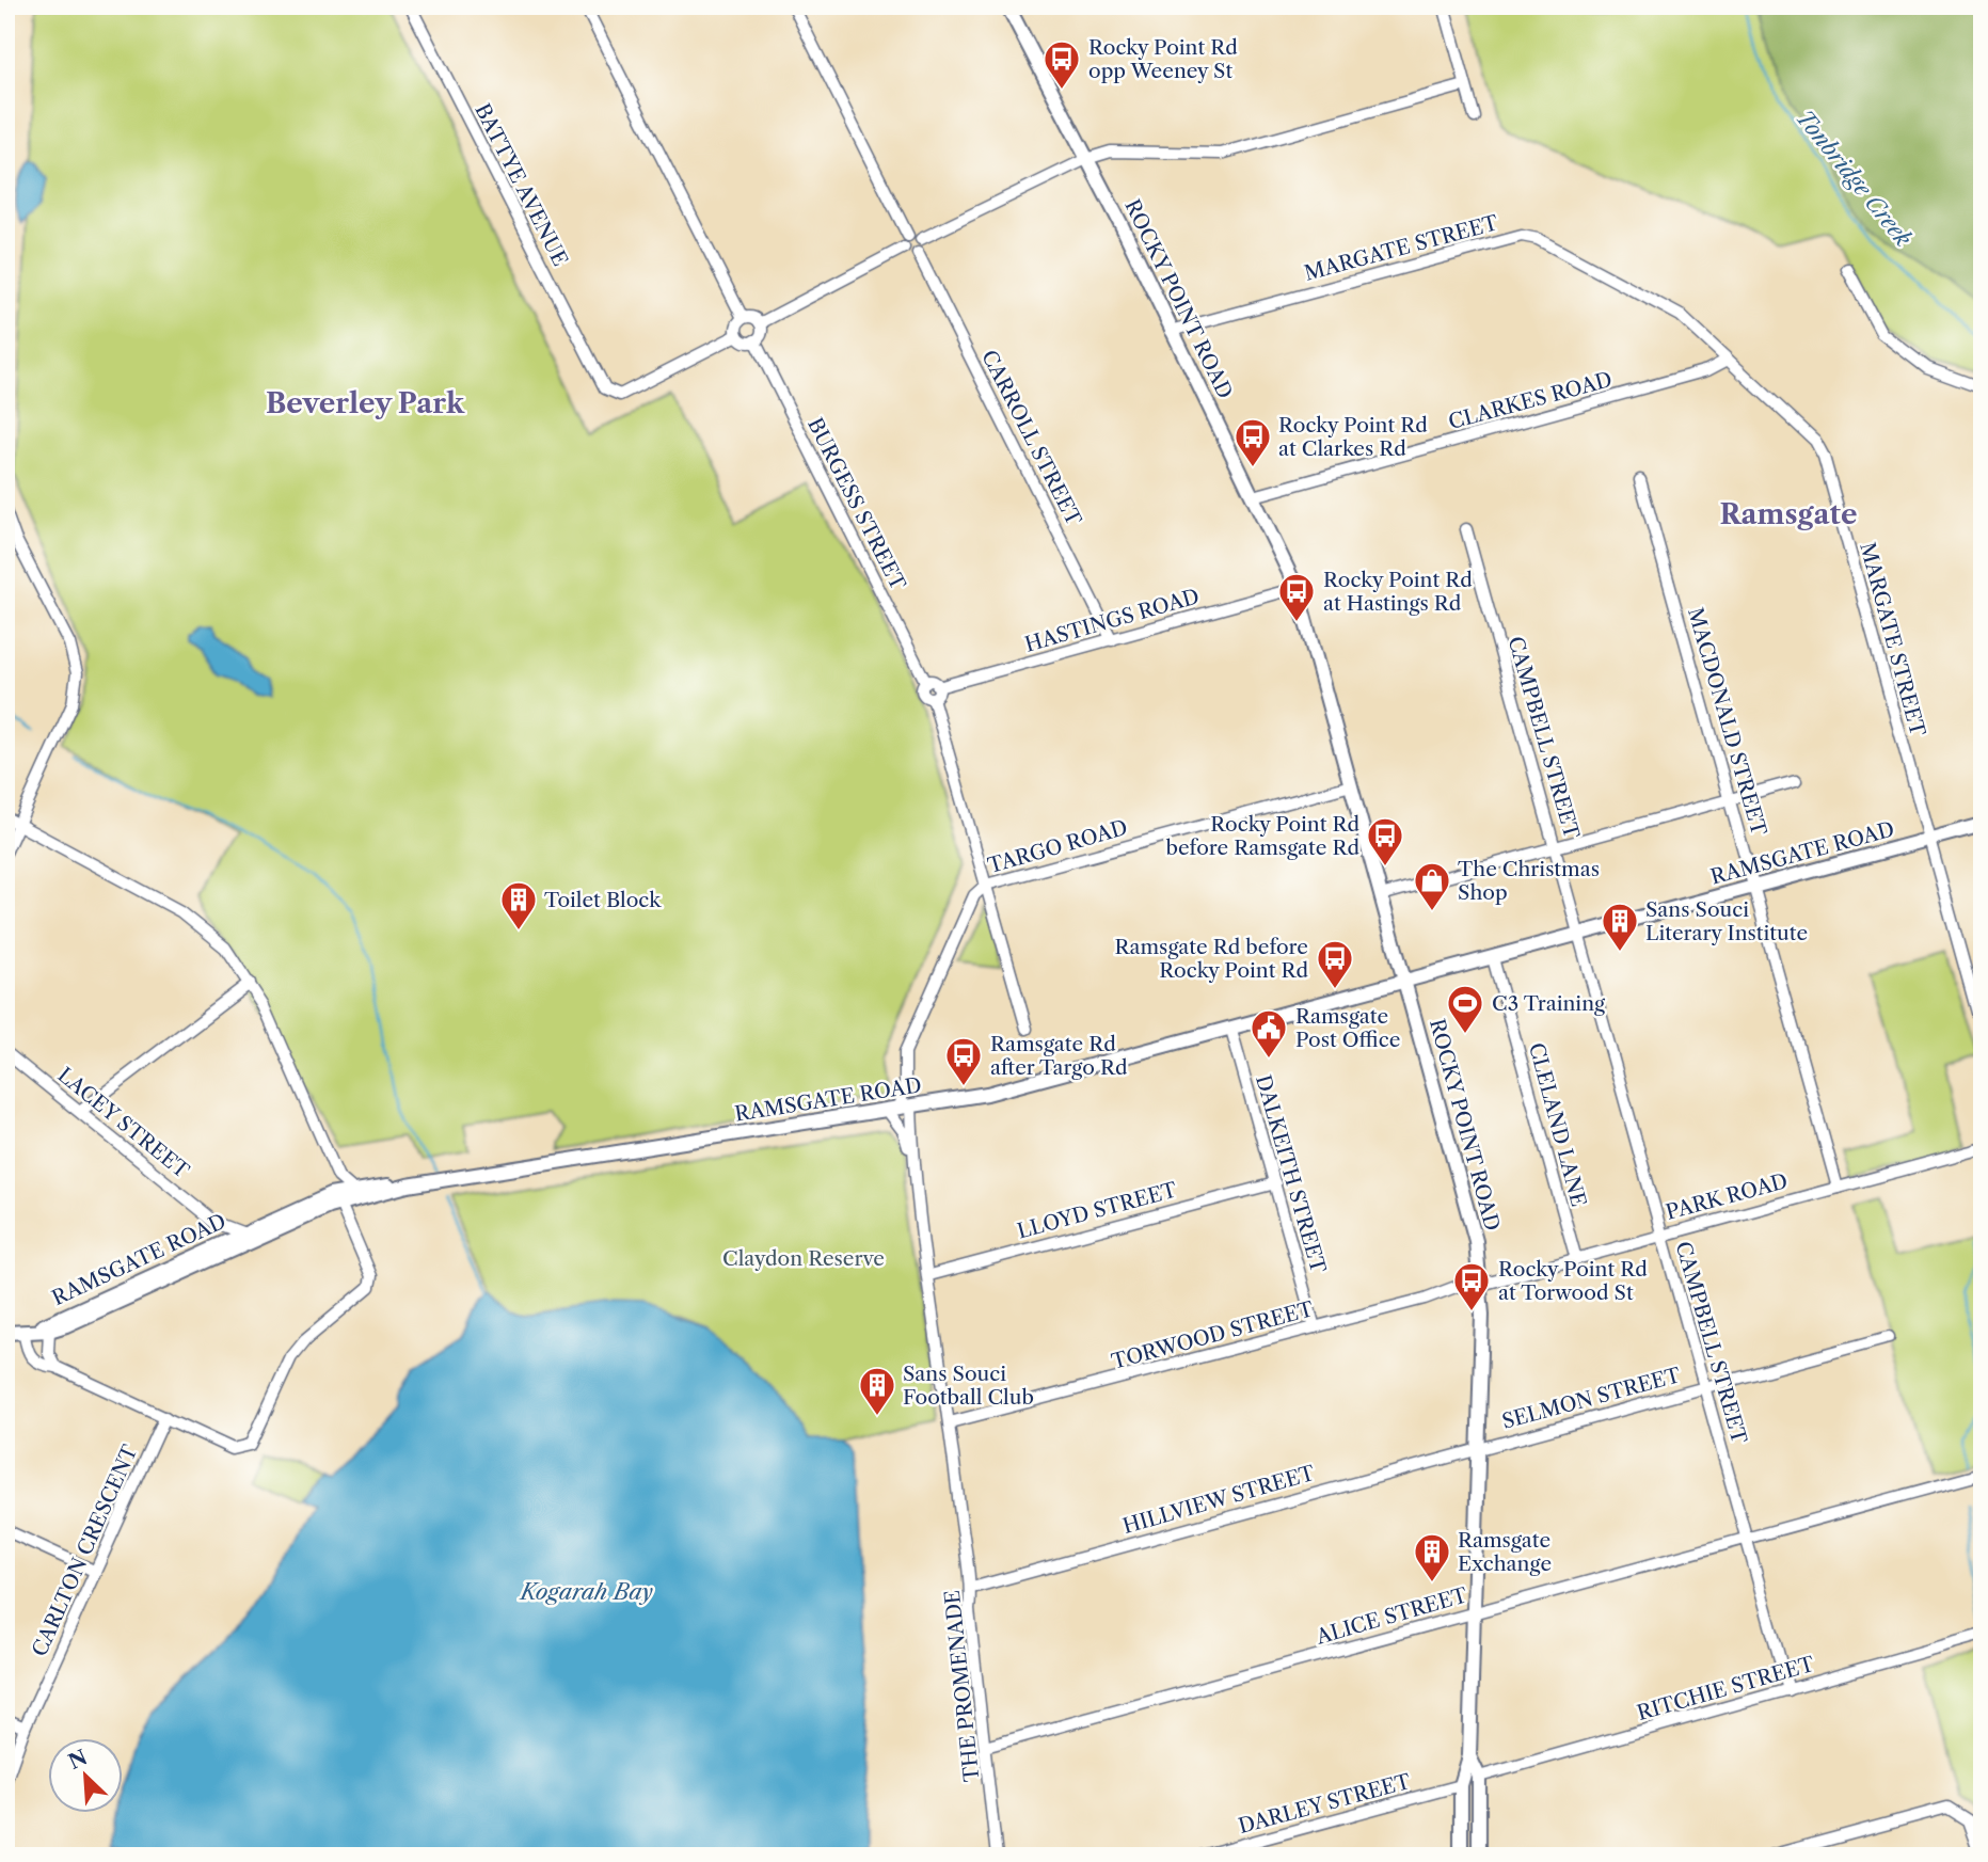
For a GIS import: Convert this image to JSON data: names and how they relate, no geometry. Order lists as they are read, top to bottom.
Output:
{
  "streets": {
    "main road": ["ROCKY POINT ROAD", "RAMSGATE ROAD"],
    "street": [
      "BATTYE AVENUE",
      "MARGATE STREET",
      "CLARKES ROAD",
      "CARROLL STREET",
      "BURGESS STREET",
      "HASTINGS ROAD",
      "MACDONALD STREET",
      "CAMPBELL STREET",
      "TARGO ROAD",
      "LACEY STREET",
      "CLELAND LANE",
      "DALKEITH STREET",
      "PARK ROAD",
      "LLOYD STREET",
      "TORWOOD STREET",
      "SELMON STREET",
      "HILLVIEW STREET",
      "CARLTON CRESCENT",
      "ALICE STREET",
      "THE PROMENADE",
      "RITCHIE STREET",
      "DARLEY STREET"
    ]
  },
  "crossings": [
    ["BATTYE AVENUE", "BURGESS STREET"],
    ["MARGATE STREET", "ROCKY POINT ROAD"],
    ["MARGATE STREET", "CLARKES ROAD"],
    ["MARGATE STREET", "RAMSGATE ROAD"],
    ["ROCKY POINT ROAD", "CLARKES ROAD"],
    ["ROCKY POINT ROAD", "HASTINGS ROAD"],
    ["ROCKY POINT ROAD", "TARGO ROAD"],
    ["ROCKY POINT ROAD", "RAMSGATE ROAD"],
    ["ROCKY POINT ROAD", "PARK ROAD"],
    ["ROCKY POINT ROAD", "TORWOOD STREET"],
    ["ROCKY POINT ROAD", "SELMON STREET"],
    ["ROCKY POINT ROAD", "HILLVIEW STREET"],
    ["ROCKY POINT ROAD", "ALICE STREET"],
    ["ROCKY POINT ROAD", "RITCHIE STREET"],
    ["ROCKY POINT ROAD", "DARLEY STREET"],
    ["CARROLL STREET", "HASTINGS ROAD"],
    ["BURGESS STREET", "HASTINGS ROAD"],
    ["MACDONALD STREET", "RAMSGATE ROAD"],
    ["MACDONALD STREET", "PARK ROAD"],
    ["CAMPBELL STREET", "RAMSGATE ROAD"],
    ["CAMPBELL STREET", "PARK ROAD"],
    ["CAMPBELL STREET", "SELMON STREET"],
    ["CAMPBELL STREET", "ALICE STREET"],
    ["CAMPBELL STREET", "RITCHIE STREET"],
    ["TARGO ROAD", "RAMSGATE ROAD"],
    ["TARGO ROAD", "THE PROMENADE"],
    ["RAMSGATE ROAD", "LACEY STREET"],
    ["RAMSGATE ROAD", "CLELAND LANE"],
    ["RAMSGATE ROAD", "DALKEITH STREET"],
    ["RAMSGATE ROAD", "THE PROMENADE"],
    ["CLELAND LANE", "PARK ROAD"],
    ["DALKEITH STREET", "LLOYD STREET"],
    ["DALKEITH STREET", "TORWOOD STREET"],
    ["PARK ROAD", "TORWOOD STREET"],
    ["LLOYD STREET", "THE PROMENADE"],
    ["TORWOOD STREET", "THE PROMENADE"],
    ["SELMON STREET", "HILLVIEW STREET"],
    ["HILLVIEW STREET", "THE PROMENADE"],
    ["ALICE STREET", "THE PROMENADE"]
  ],
  "districts": ["Beverley Park", "Ramsgate"],
  "water": ["Tonbridge Creek", "Kogarah Bay"],
  "parks": ["Claydon Reserve"],
  "places": {
    "bus stop": [
      "Rocky Point Rd opp Weeney St",
      "Rocky Point Rd at Clarkes Rd",
      "Rocky Point Rd at Hastings Rd",
      "Rocky Point Rd before Ramsgate Rd",
      "Ramsgate Rd before Rocky Point Rd",
      "Ramsgate Rd after Targo Rd",
      "Rocky Point Rd at Torwood St"
    ],
    "shop": ["The Christmas Shop"],
    "building": [
      "Toilet Block",
      "Sans Souci Literary Institute",
      "Sans Souci Football Club",
      "Ramsgate Exchange"
    ],
    "sports": ["C3 Training"],
    "public building": ["Ramsgate Post Office"]
  },
  "north": "top left"
}
